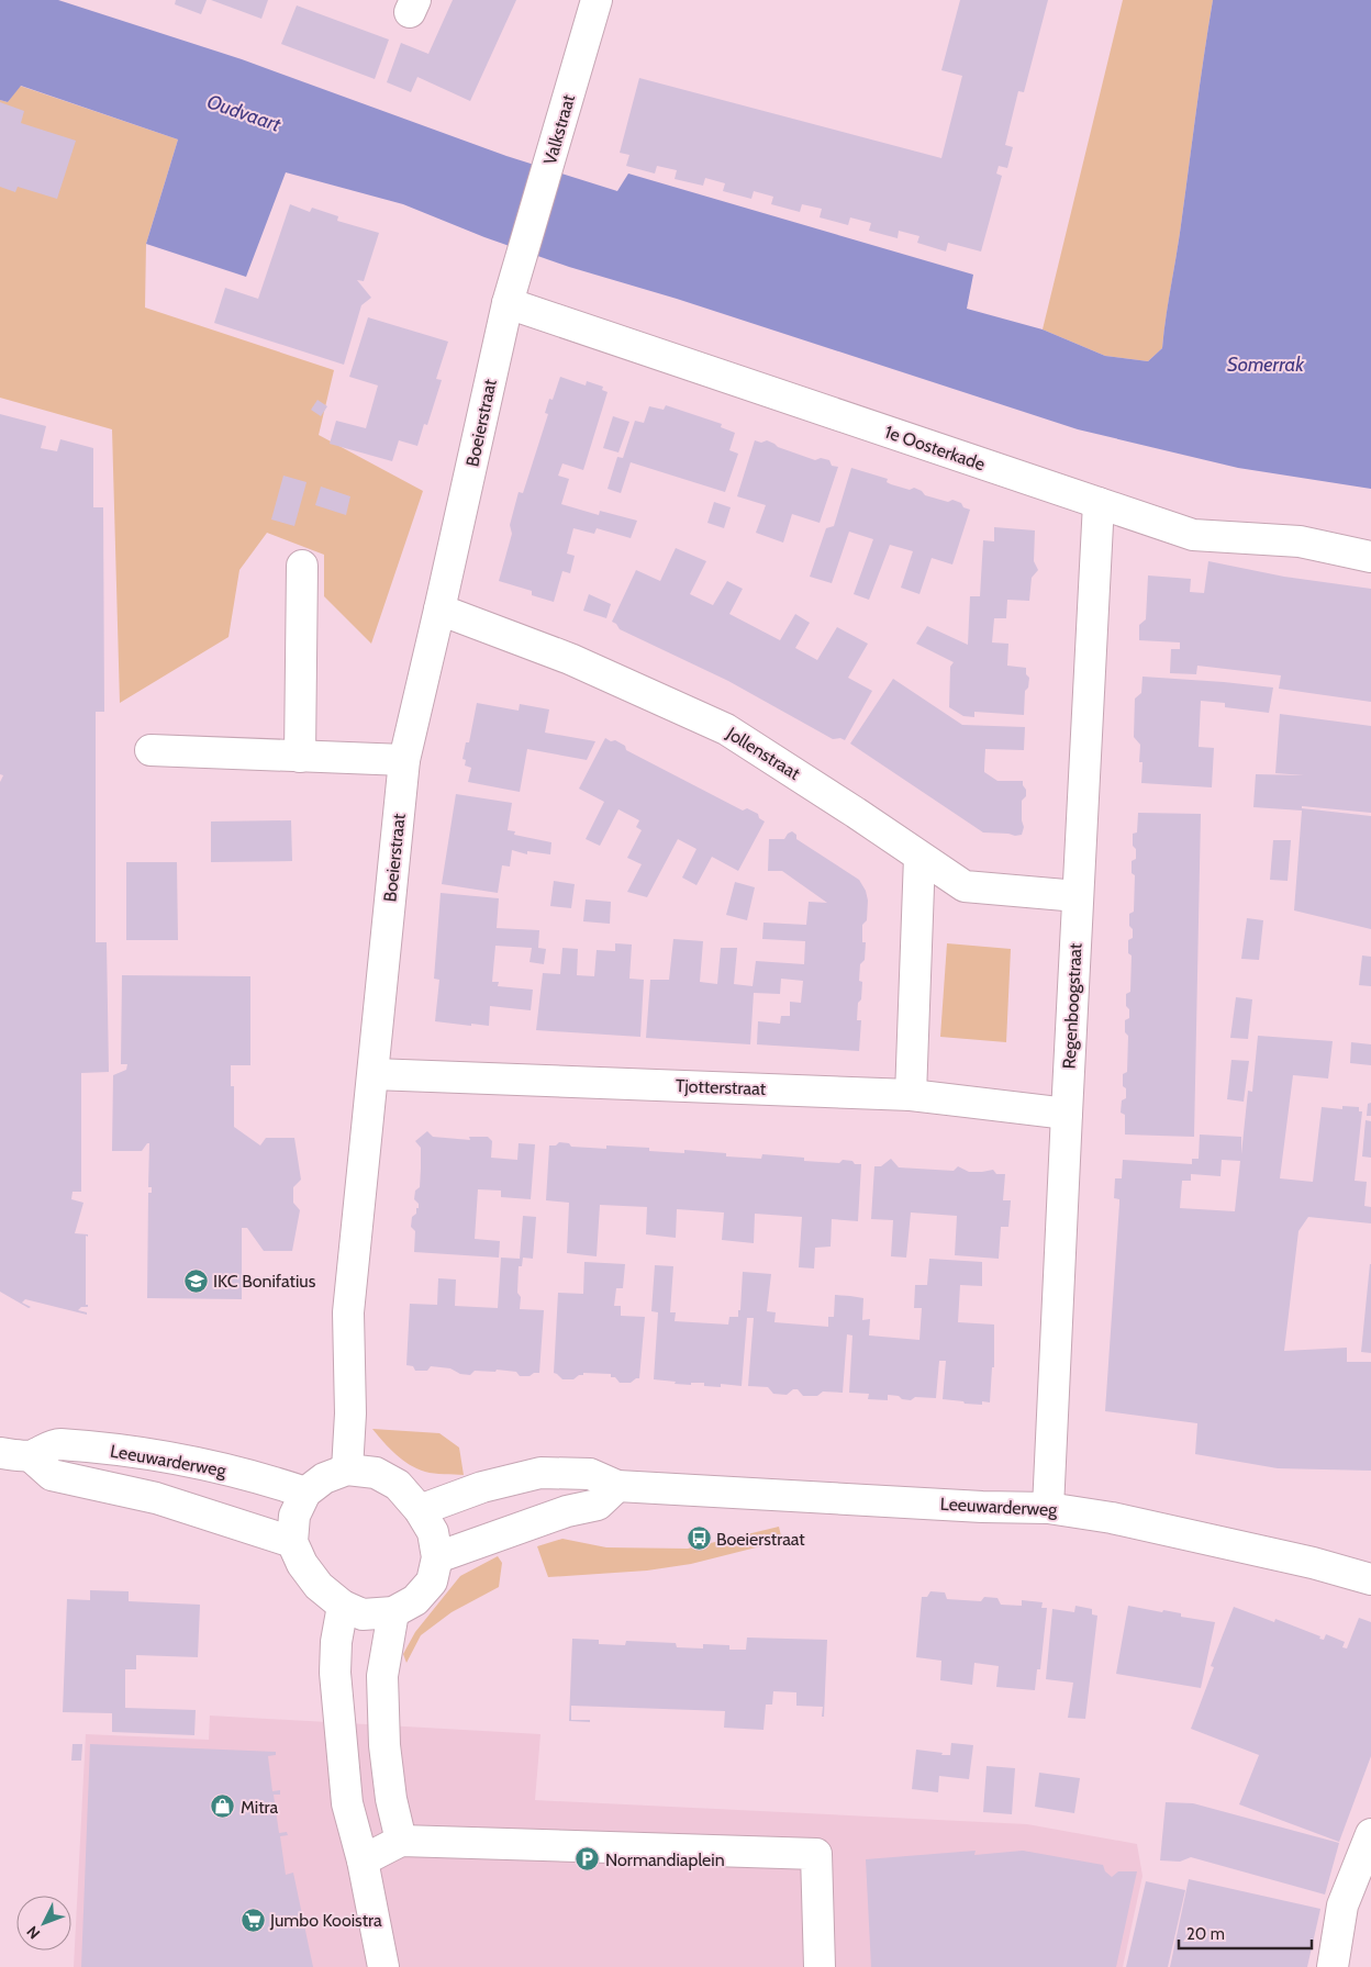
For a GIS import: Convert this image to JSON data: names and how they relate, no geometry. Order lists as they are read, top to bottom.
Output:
{
  "streets": {
    "street": [
      "Valkstraat",
      "Boeierstraat",
      "1e Oosterkade",
      "Jollenstraat",
      "Regenboogstraat",
      "Tjotterstraat",
      "Leeuwarderweg"
    ]
  },
  "crossings": [
    ["Valkstraat", "Boeierstraat"],
    ["Boeierstraat", "1e Oosterkade"],
    ["Boeierstraat", "Jollenstraat"],
    ["Boeierstraat", "Tjotterstraat"],
    ["Boeierstraat", "Leeuwarderweg"],
    ["1e Oosterkade", "Regenboogstraat"],
    ["Jollenstraat", "Regenboogstraat"],
    ["Regenboogstraat", "Tjotterstraat"],
    ["Regenboogstraat", "Leeuwarderweg"]
  ],
  "water": ["Oudvaart", "Somerrak"],
  "places": {
    "school or university": ["IKC Bonifatius"],
    "bus stop": ["Boeierstraat"],
    "shop": ["Mitra"],
    "parking": ["Normandiaplein"],
    "supermarket": ["Jumbo Kooistra"]
  },
  "scale_bar": "20 m",
  "north": "bottom left"
}
